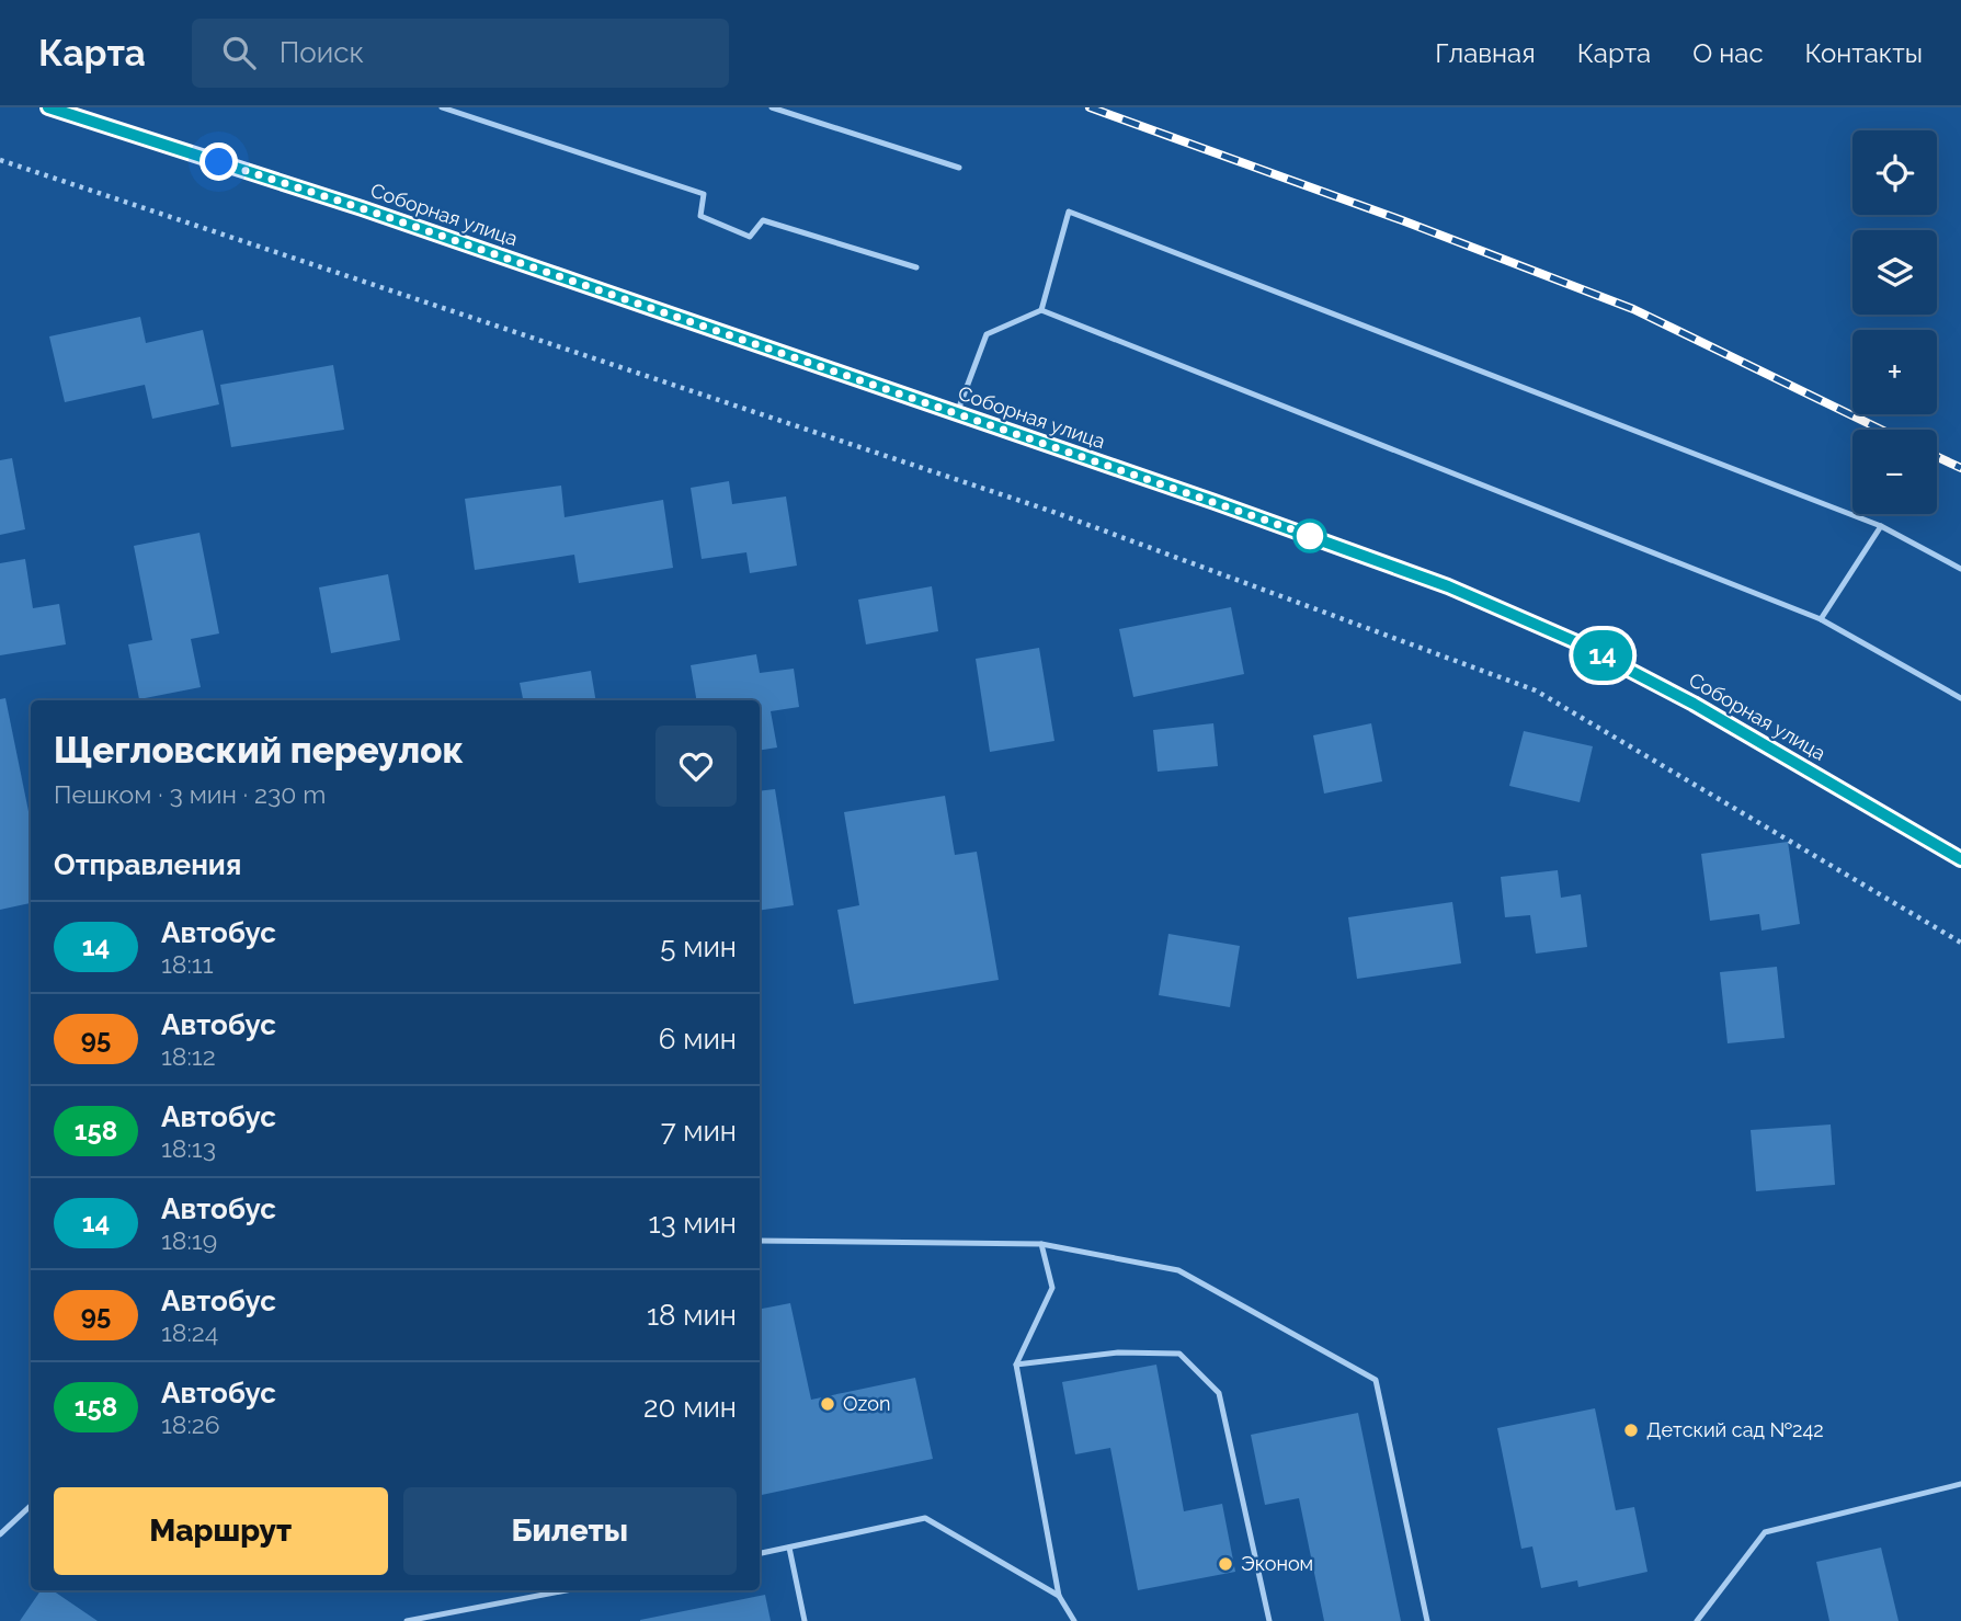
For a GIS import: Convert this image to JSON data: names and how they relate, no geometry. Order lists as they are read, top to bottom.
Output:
{
  "streets": {
    "street": ["Соборная улица"]
  },
  "places": ["Ozon", "Детский сад №242", "Эконом"],
  "lines": ["bus line 14"],
  "page": {
    "header": "Карта",
    "search": "Поиск",
    "nav": [
      "Главная",
      "Карта",
      "О нас",
      "Контакты"
    ],
    "on_map": "14",
    "map_buttons": ["+", "−"],
    "heading": [
      ["Щегловский переулок", "Пешком · 3 мин · 230 m"],
      "Отправления"
    ],
    "list": [
      {
        "mark": "14",
        "name": "Автобус",
        "note": "18:11",
        "value": "5 мин"
      },
      {
        "mark": "95",
        "name": "Автобус",
        "note": "18:12",
        "value": "6 мин"
      },
      {
        "mark": "158",
        "name": "Автобус",
        "note": "18:13",
        "value": "7 мин"
      },
      {
        "mark": "14",
        "name": "Автобус",
        "note": "18:19",
        "value": "13 мин"
      },
      {
        "mark": "95",
        "name": "Автобус",
        "note": "18:24",
        "value": "18 мин"
      },
      {
        "mark": "158",
        "name": "Автобус",
        "note": "18:26",
        "value": "20 мин"
      }
    ],
    "buttons": ["Маршрут", "Билеты"]
  }
}
